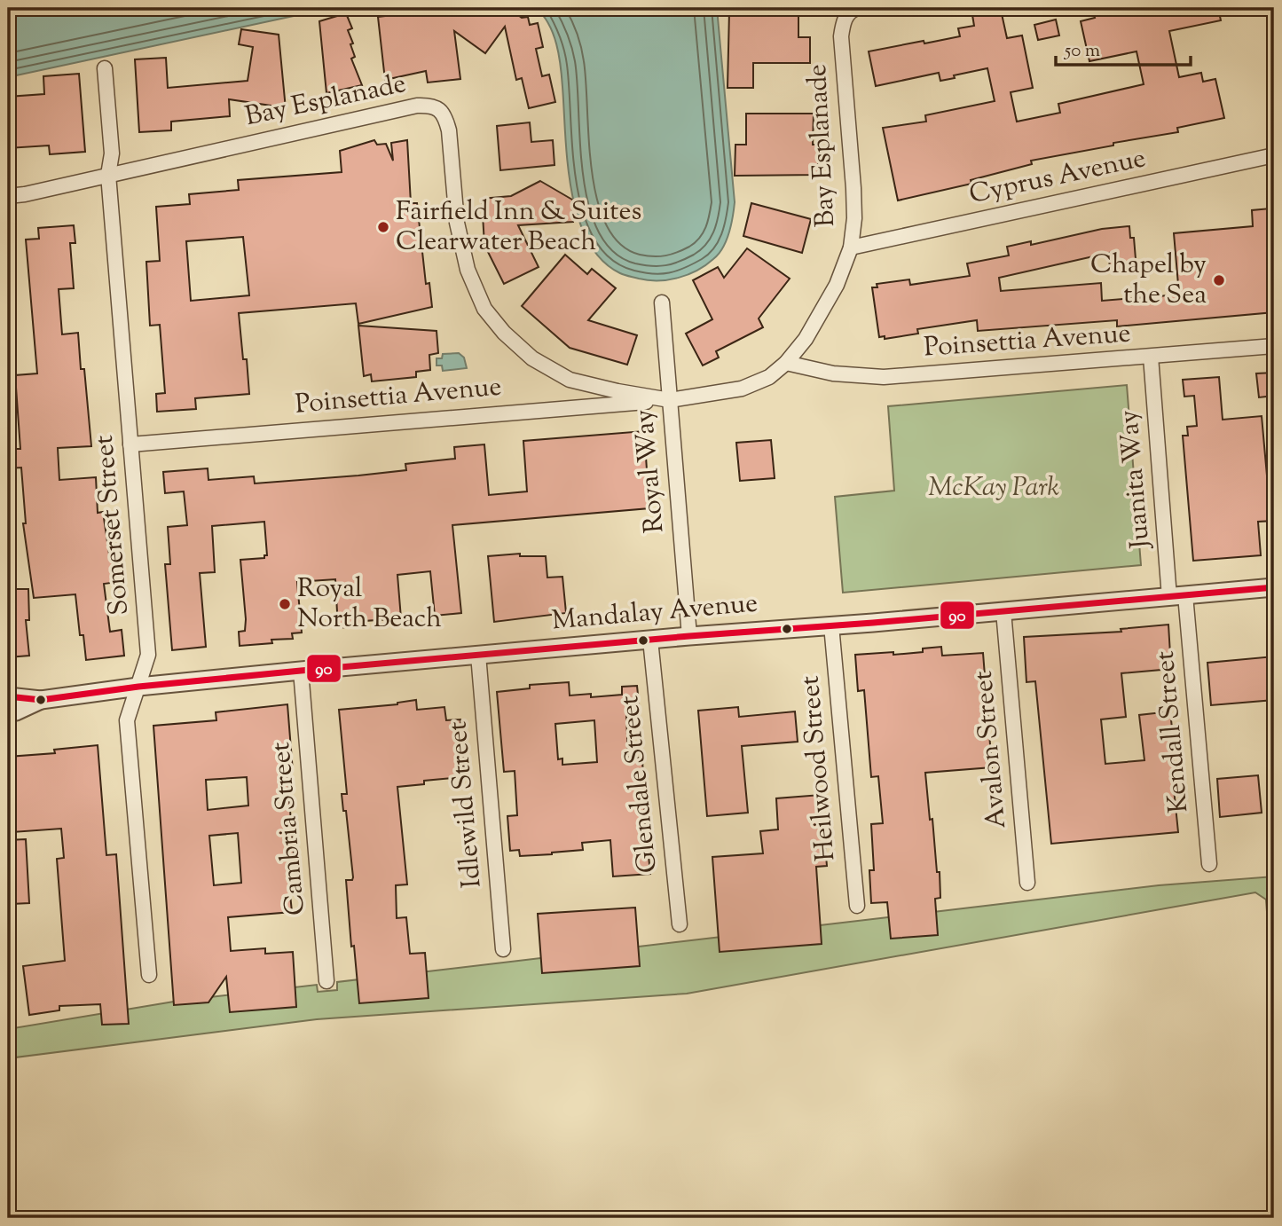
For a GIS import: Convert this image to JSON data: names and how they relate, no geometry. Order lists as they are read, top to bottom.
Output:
{
  "streets": {
    "street": [
      "Bay Esplanade",
      "Cyprus Avenue",
      "Poinsettia Avenue",
      "Royal Way",
      "Juanita Way",
      "Somerset Street",
      "Mandalay Avenue",
      "Kendall Street",
      "Avalon Street",
      "Heilwood Street",
      "Glendale Street",
      "Idlewild Street",
      "Cambria Street"
    ]
  },
  "crossings": [
    ["Bay Esplanade", "Cyprus Avenue"],
    ["Bay Esplanade", "Poinsettia Avenue"],
    ["Bay Esplanade", "Royal Way"],
    ["Bay Esplanade", "Somerset Street"],
    ["Poinsettia Avenue", "Royal Way"],
    ["Poinsettia Avenue", "Juanita Way"],
    ["Poinsettia Avenue", "Somerset Street"],
    ["Royal Way", "Mandalay Avenue"],
    ["Juanita Way", "Mandalay Avenue"],
    ["Juanita Way", "Kendall Street"],
    ["Somerset Street", "Mandalay Avenue"],
    ["Mandalay Avenue", "Kendall Street"],
    ["Mandalay Avenue", "Avalon Street"],
    ["Mandalay Avenue", "Heilwood Street"],
    ["Mandalay Avenue", "Glendale Street"],
    ["Mandalay Avenue", "Idlewild Street"],
    ["Mandalay Avenue", "Cambria Street"]
  ],
  "parks": ["McKay Park"],
  "places": ["Fairfield Inn & Suites Clearwater Beach", "Chapel by the Sea", "Royal North Beach"],
  "lines": ["transit line 90"],
  "scale_bar": "50 m"
}
